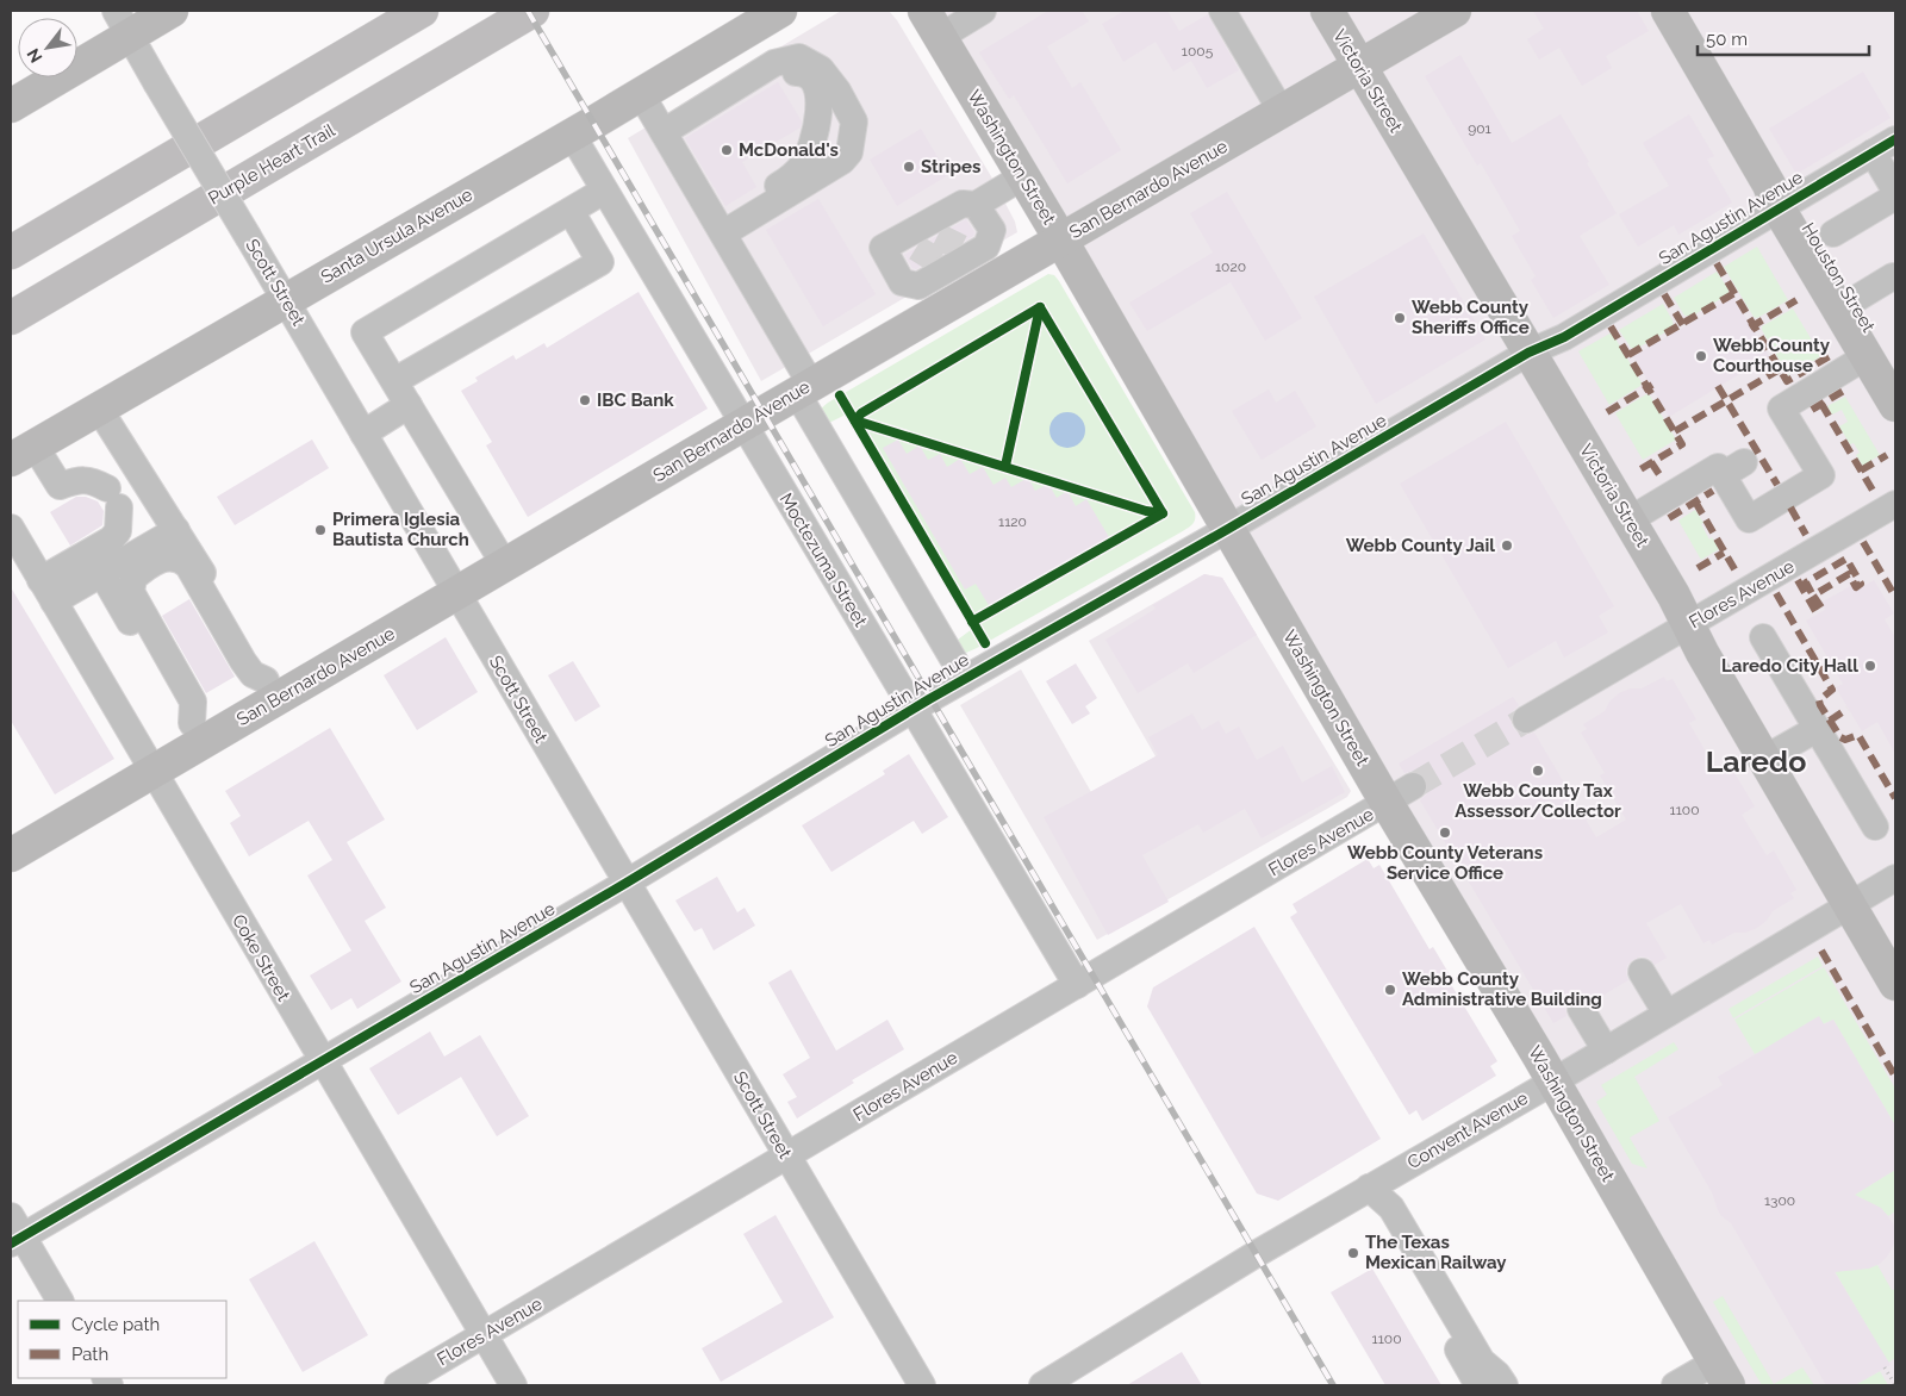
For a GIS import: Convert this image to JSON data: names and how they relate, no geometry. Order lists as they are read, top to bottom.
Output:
{
  "streets": {
    "highway": ["Purple Heart Trail"],
    "main road": [
      "Victoria Street",
      "Washington Street",
      "San Bernardo Avenue",
      "Santa Ursula Avenue",
      "Houston Street"
    ],
    "street": [
      "San Agustin Avenue",
      "Scott Street",
      "Moctezuma Street",
      "Flores Avenue",
      "Coke Street",
      "Convent Avenue"
    ]
  },
  "crossings": [
    ["Victoria Street", "San Bernardo Avenue"],
    ["Victoria Street", "San Agustin Avenue"],
    ["Victoria Street", "Flores Avenue"],
    ["Victoria Street", "Convent Avenue"],
    ["Washington Street", "San Bernardo Avenue"],
    ["Washington Street", "San Agustin Avenue"],
    ["Washington Street", "Flores Avenue"],
    ["Washington Street", "Convent Avenue"],
    ["San Bernardo Avenue", "Scott Street"],
    ["San Bernardo Avenue", "Moctezuma Street"],
    ["San Bernardo Avenue", "Coke Street"],
    ["San Agustin Avenue", "Houston Street"],
    ["San Agustin Avenue", "Scott Street"],
    ["San Agustin Avenue", "Moctezuma Street"],
    ["San Agustin Avenue", "Coke Street"],
    ["Santa Ursula Avenue", "Scott Street"],
    ["Santa Ursula Avenue", "Moctezuma Street"],
    ["Scott Street", "Flores Avenue"],
    ["Moctezuma Street", "Flores Avenue"],
    ["Flores Avenue", "Coke Street"]
  ],
  "districts": ["Laredo"],
  "places": [
    "McDonald's",
    "Stripes",
    "Webb County Sheriffs Office",
    "Webb County Courthouse",
    "IBC Bank",
    "Primera Iglesia Bautista Church",
    "Webb County Jail",
    "Laredo City Hall",
    "Webb County Tax Assessor/Collector",
    "Webb County Veterans Service Office",
    "Webb County Administrative Building",
    "The Texas Mexican Railway"
  ],
  "house_numbers": [
    "1005",
    "901",
    "1020",
    "1120",
    "1100",
    "1300",
    "1100"
  ],
  "legend": ["Cycle path", "Path"],
  "scale_bar": "50 m",
  "north": "bottom left"
}
